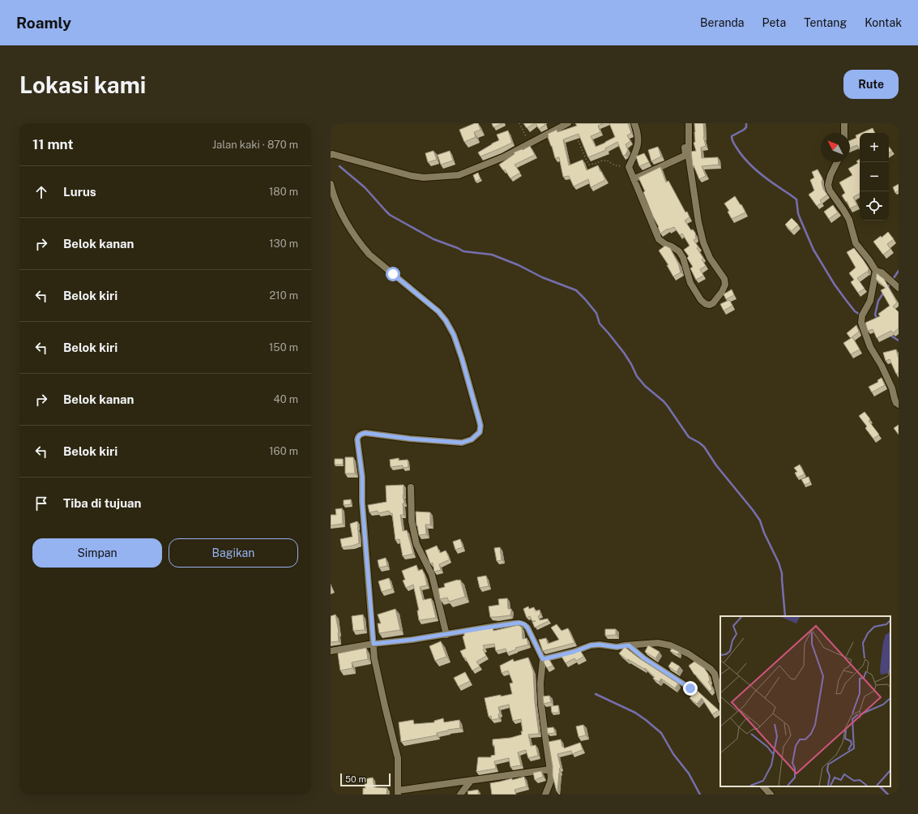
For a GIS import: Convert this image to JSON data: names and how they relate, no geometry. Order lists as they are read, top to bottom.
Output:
{
  "scale_bar": "50 m",
  "north": "top left",
  "page": {
    "header": "Roamly",
    "nav": [
      "Beranda",
      "Peta",
      "Tentang",
      "Kontak"
    ],
    "buttons": [
      "Rute",
      ["Simpan", "Bagikan"]
    ],
    "title": "Lokasi kami",
    "heading": ["11 mnt", "Jalan kaki · 870 m"],
    "map_buttons": ["+", "−"],
    "list": [
      ["Lurus", "180 m"],
      ["Belok kanan", "130 m"],
      ["Belok kiri", "210 m"],
      ["Belok kiri", "150 m"],
      ["Belok kanan", "40 m"],
      ["Belok kiri", "160 m"],
      "Tiba di tujuan"
    ],
    "scale": "50 m"
  }
}
